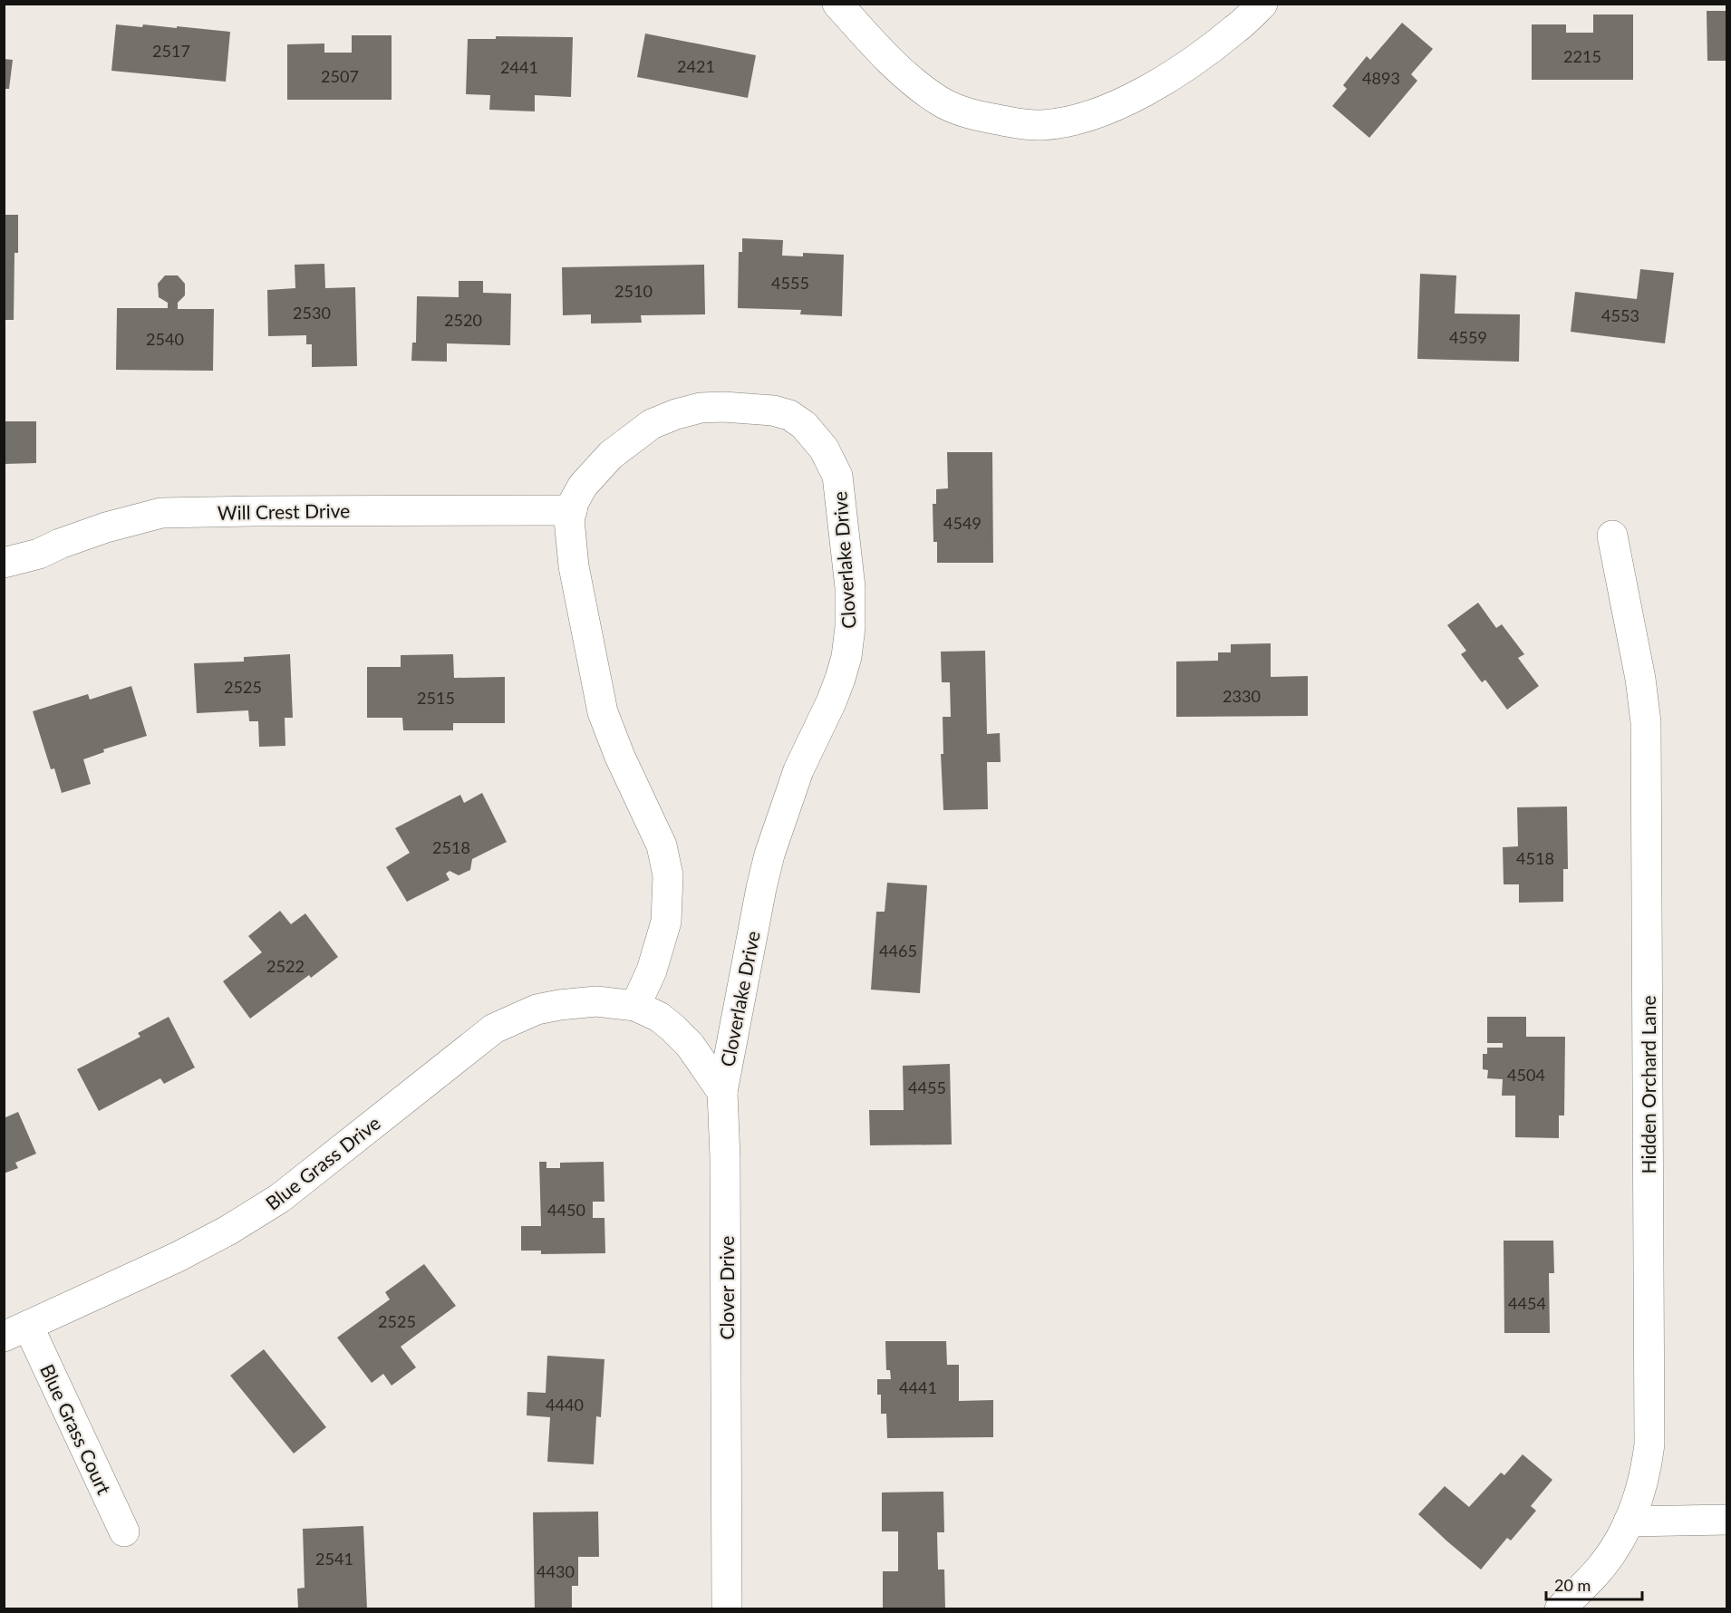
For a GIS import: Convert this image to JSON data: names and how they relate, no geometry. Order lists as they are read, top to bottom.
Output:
{
  "streets": {
    "street": [
      "Will Crest Drive",
      "Cloverlake Drive",
      "Hidden Orchard Lane",
      "Blue Grass Drive",
      "Clover Drive",
      "Blue Grass Court"
    ]
  },
  "crossings": [
    ["Will Crest Drive", "Cloverlake Drive"],
    ["Cloverlake Drive", "Blue Grass Drive"],
    ["Cloverlake Drive", "Clover Drive"],
    ["Blue Grass Drive", "Blue Grass Court"]
  ],
  "house_numbers": [
    "2517",
    "2215",
    "2421",
    "2441",
    "2507",
    "4893",
    "4555",
    "2510",
    "2530",
    "4553",
    "2520",
    "4559",
    "2540",
    "4549",
    "2525",
    "2330",
    "2515",
    "2518",
    "4518",
    "4465",
    "2522",
    "4504",
    "4455",
    "4450",
    "4454",
    "2525",
    "4441",
    "4440",
    "2541",
    "4430"
  ],
  "scale_bar": "20 m"
}
